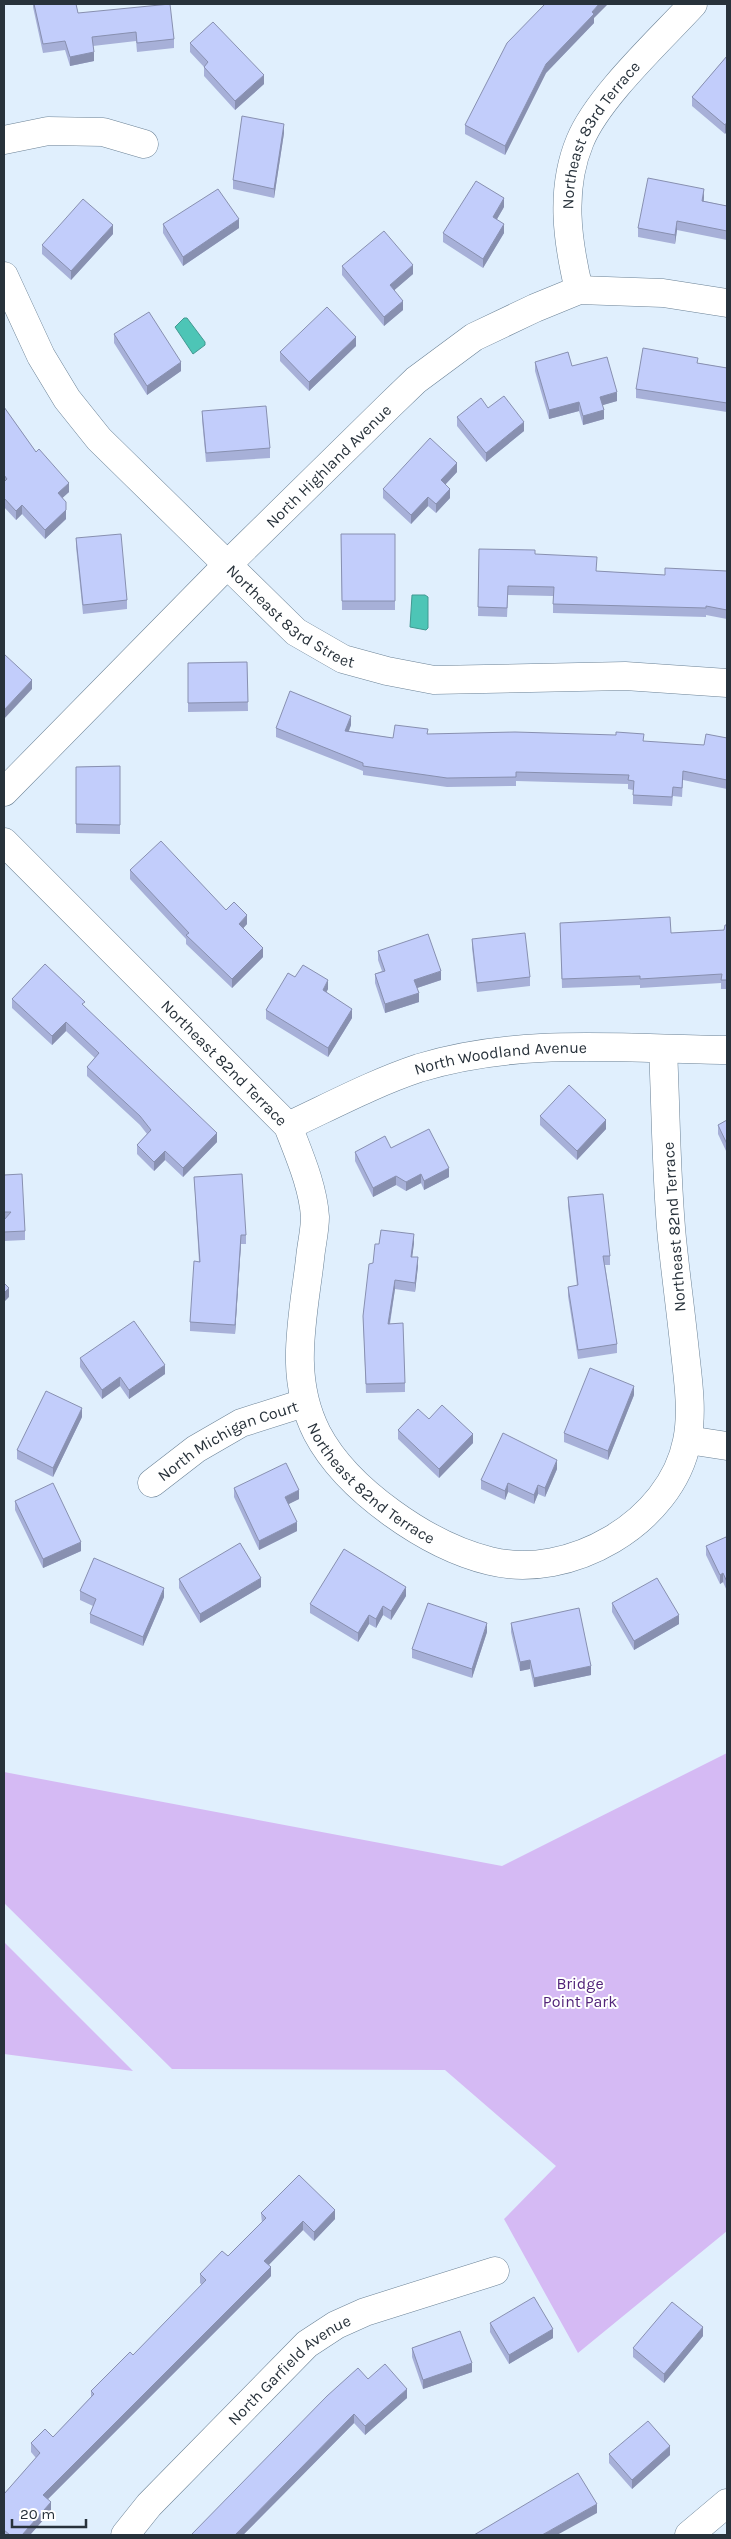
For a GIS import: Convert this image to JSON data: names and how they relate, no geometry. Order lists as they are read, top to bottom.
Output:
{
  "streets": {
    "street": [
      "Northeast 83rd Terrace",
      "North Highland Avenue",
      "Northeast 83rd Street",
      "North Woodland Avenue",
      "Northeast 82nd Terrace",
      "North Michigan Court",
      "North Garfield Avenue"
    ]
  },
  "crossings": [
    ["Northeast 83rd Terrace", "North Highland Avenue"],
    ["North Highland Avenue", "Northeast 83rd Street"],
    ["North Woodland Avenue", "Northeast 82nd Terrace"],
    ["Northeast 82nd Terrace", "North Michigan Court"]
  ],
  "parks": ["Bridge Point Park"],
  "scale_bar": "20 m"
}
